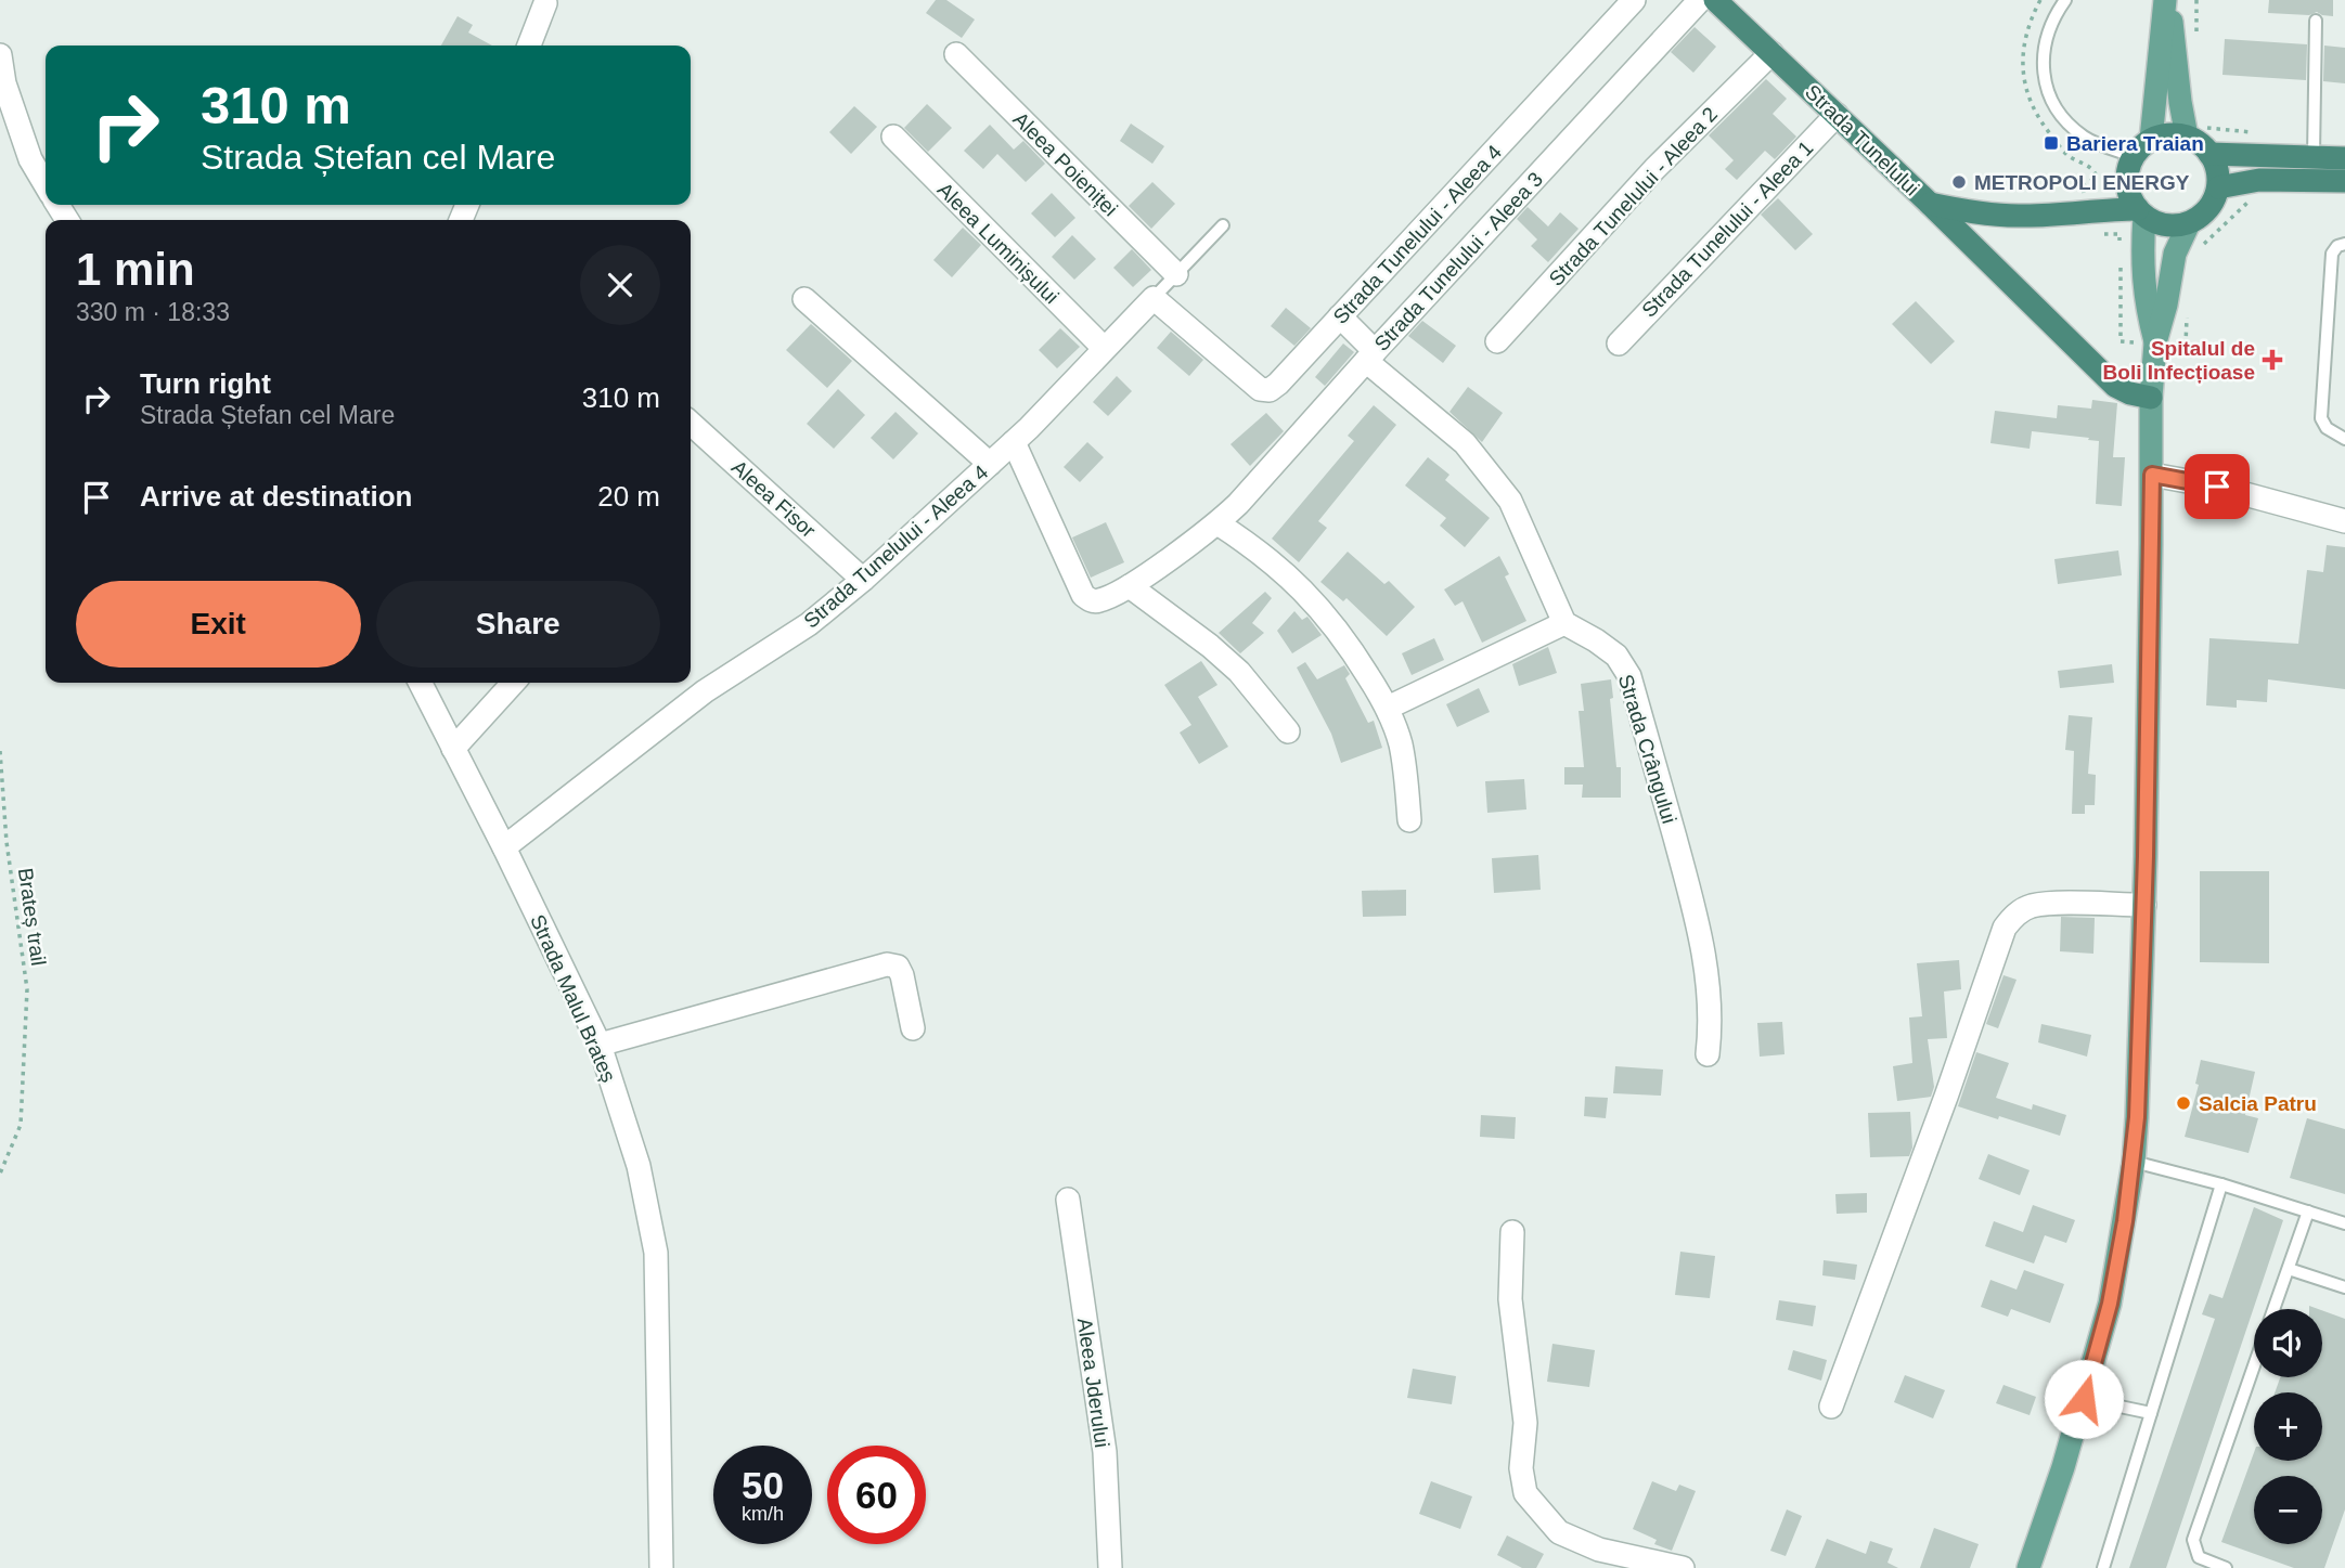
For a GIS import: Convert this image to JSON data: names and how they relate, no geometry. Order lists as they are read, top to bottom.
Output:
{
  "streets": {
    "highway": ["Strada Tunelului"],
    "street": [
      "Aleea Poieniței",
      "Strada Tunelului - Aleea 2",
      "Strada Tunelului - Aleea 1",
      "Strada Tunelului - Aleea 4",
      "Aleea Luminișului",
      "Strada Tunelului - Aleea 3",
      "Aleea Fisor",
      "Strada Crângului",
      "Strada Malul Brateș",
      "Aleea Jderului"
    ],
    "path": ["Brateș trail"]
  },
  "crossings": [
    ["Strada Tunelului", "Strada Tunelului - Aleea 2"],
    ["Strada Tunelului", "Strada Tunelului - Aleea 1"],
    ["Aleea Poieniței", "Strada Tunelului - Aleea 4"],
    ["Strada Tunelului - Aleea 4", "Aleea Luminișului"],
    ["Strada Tunelului - Aleea 4", "Strada Tunelului - Aleea 3"],
    ["Strada Tunelului - Aleea 4", "Aleea Fisor"],
    ["Strada Tunelului - Aleea 4", "Strada Malul Brateș"]
  ],
  "places": {
    "transit": ["Bariera Traian"],
    "other": ["METROPOLI ENERGY", "Salcia Patru"],
    "health": ["Spitalul de Boli Infecțioase"]
  },
  "page": {
    "turn": ["310 m", "Strada Ștefan cel Mare"],
    "heading": ["1 min", "330 m · 18:33"],
    "list": [
      {
        "name": "Turn right",
        "note": "Strada Ștefan cel Mare",
        "value": "310 m"
      },
      {
        "name": "Arrive at destination",
        "value": "20 m"
      }
    ],
    "buttons": ["Exit", "Share"],
    "map_buttons": ["+", "−"],
    "speed": "50 km/h",
    "limit": "60"
  }
}
